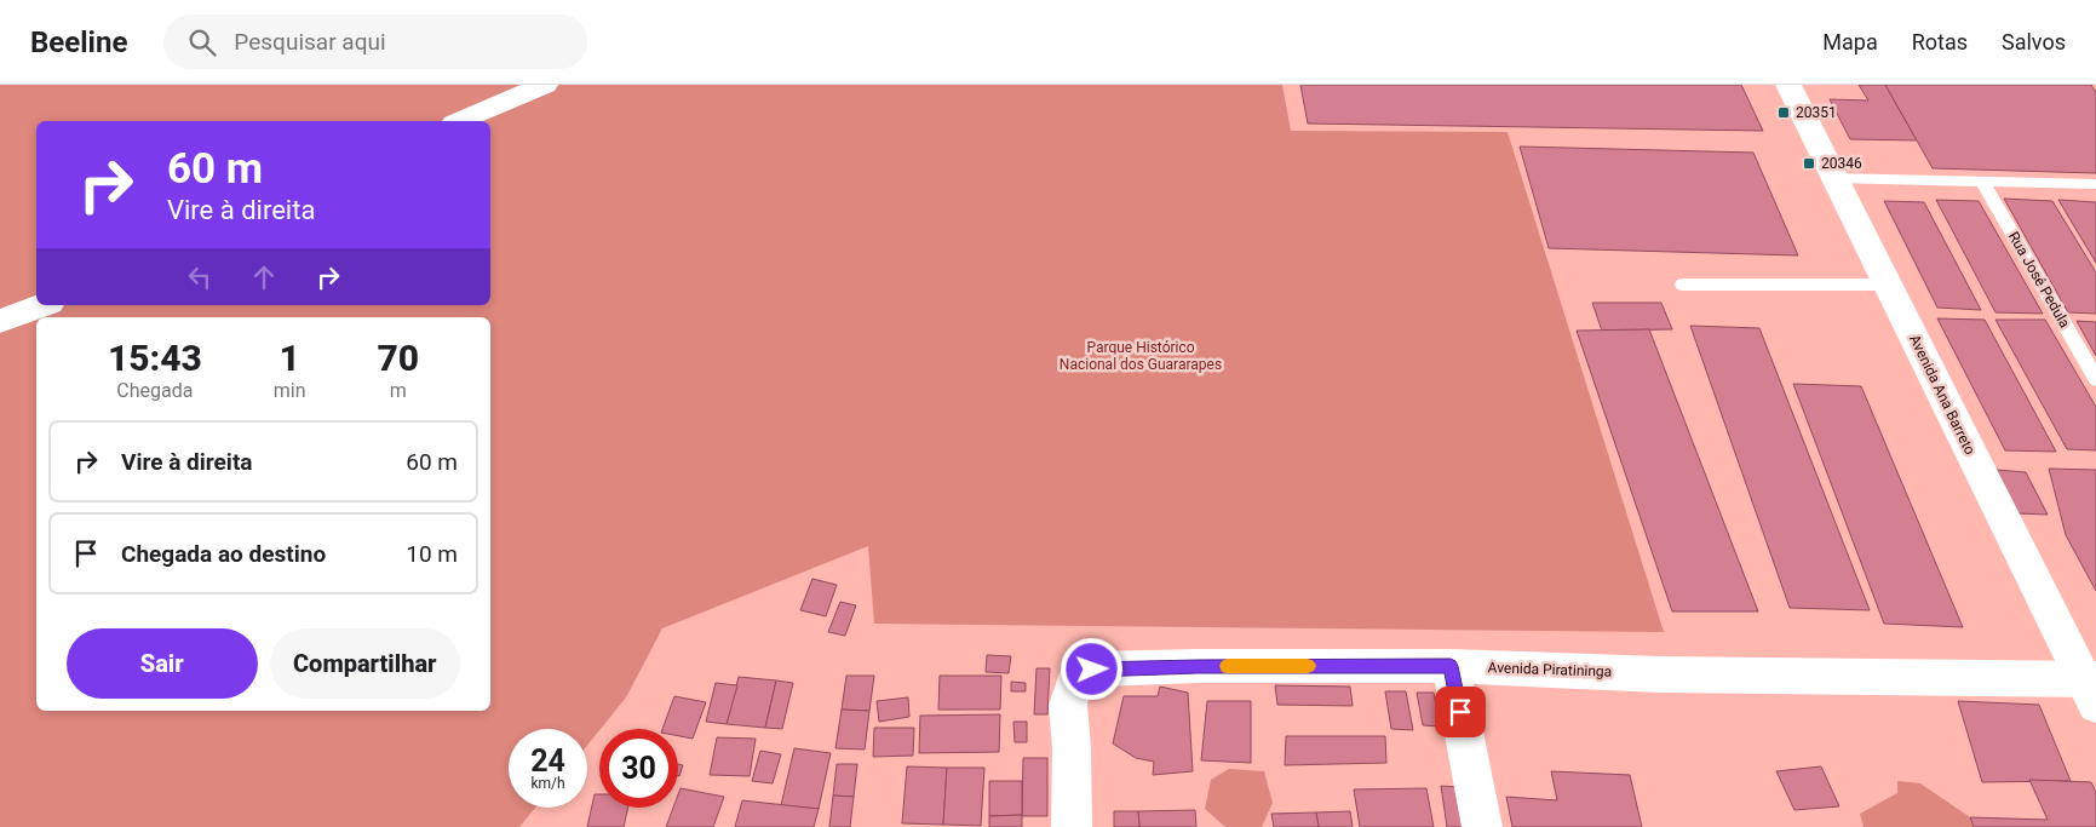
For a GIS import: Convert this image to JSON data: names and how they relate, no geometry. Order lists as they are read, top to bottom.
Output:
{
  "streets": {
    "street": ["Avenida Ana Barreto", "Avenida Piratininga"],
    "lane": ["Rua José Pedula"]
  },
  "crossings": [
    ["Avenida Ana Barreto", "Avenida Piratininga"]
  ],
  "parks": ["Parque Histórico Nacional dos Guararapes"],
  "places": {
    "transit": ["20351", "20346"]
  },
  "page": {
    "header": "Beeline",
    "search": "Pesquisar aqui",
    "nav": ["Mapa", "Rotas", "Salvos"],
    "turn": ["60 m", "Vire à direita"],
    "eta": [
      "15:43",
      "Chegada",
      "1",
      "min",
      "70",
      "m"
    ],
    "list": [
      {
        "name": "Vire à direita",
        "value": "60 m"
      },
      {
        "name": "Chegada ao destino",
        "value": "10 m"
      }
    ],
    "buttons": ["Sair", "Compartilhar"],
    "speed": "24 km/h",
    "limit": "30"
  }
}
